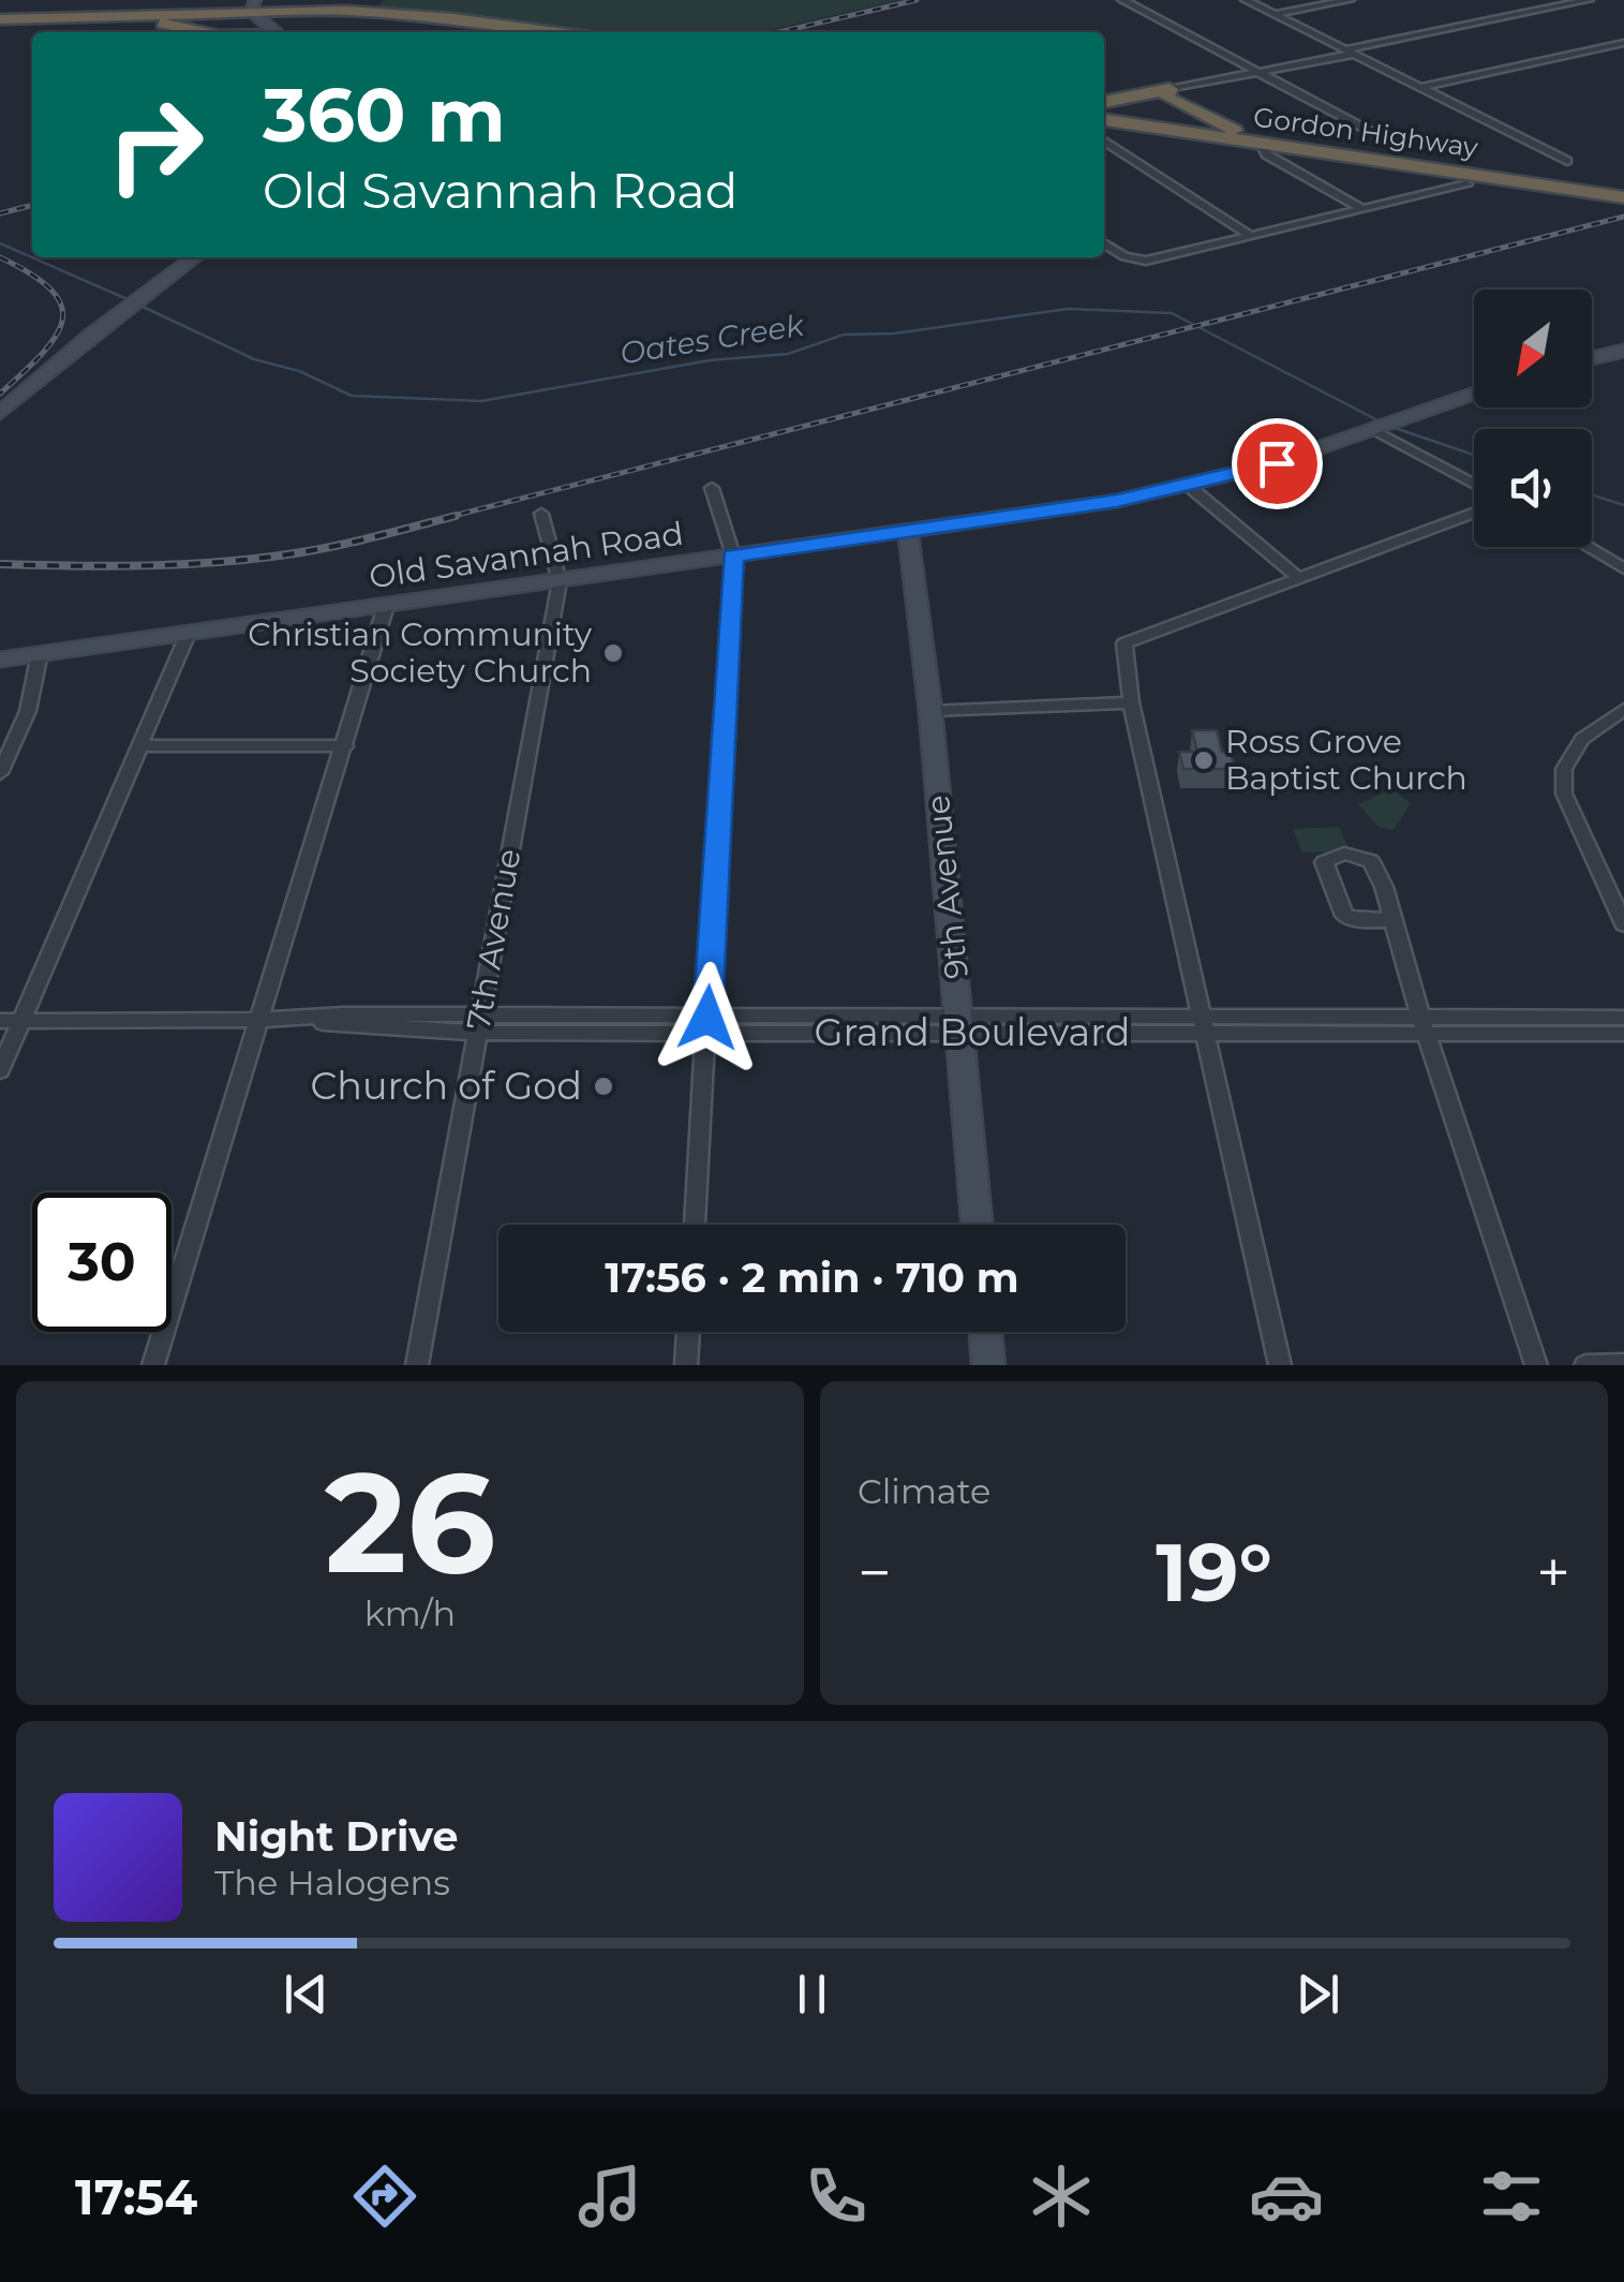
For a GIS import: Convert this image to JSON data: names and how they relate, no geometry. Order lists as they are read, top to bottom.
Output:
{
  "streets": {
    "highway": ["Gordon Highway"],
    "street": [
      "Old Savannah Road",
      "9th Avenue",
      "7th Avenue",
      "Grand Boulevard"
    ]
  },
  "crossings": [
    ["Old Savannah Road", "9th Avenue"],
    ["Old Savannah Road", "7th Avenue"],
    ["9th Avenue", "Grand Boulevard"],
    ["7th Avenue", "Grand Boulevard"]
  ],
  "water": ["Oates Creek"],
  "places": ["Christian Community Society Church", "Ross Grove Baptist Church", "Church of God"],
  "north": "bottom left",
  "page": {
    "turn": ["360 m", "Old Savannah Road"],
    "limit": "30",
    "trip": "17:56 · 2 min · 710 m",
    "tile": [
      ["26", "km/h"],
      "Climate"
    ],
    "heat": ["−", "19°", "+"],
    "song": ["Night Drive", "The Halogens"],
    "tabs": "17:54"
  }
}
